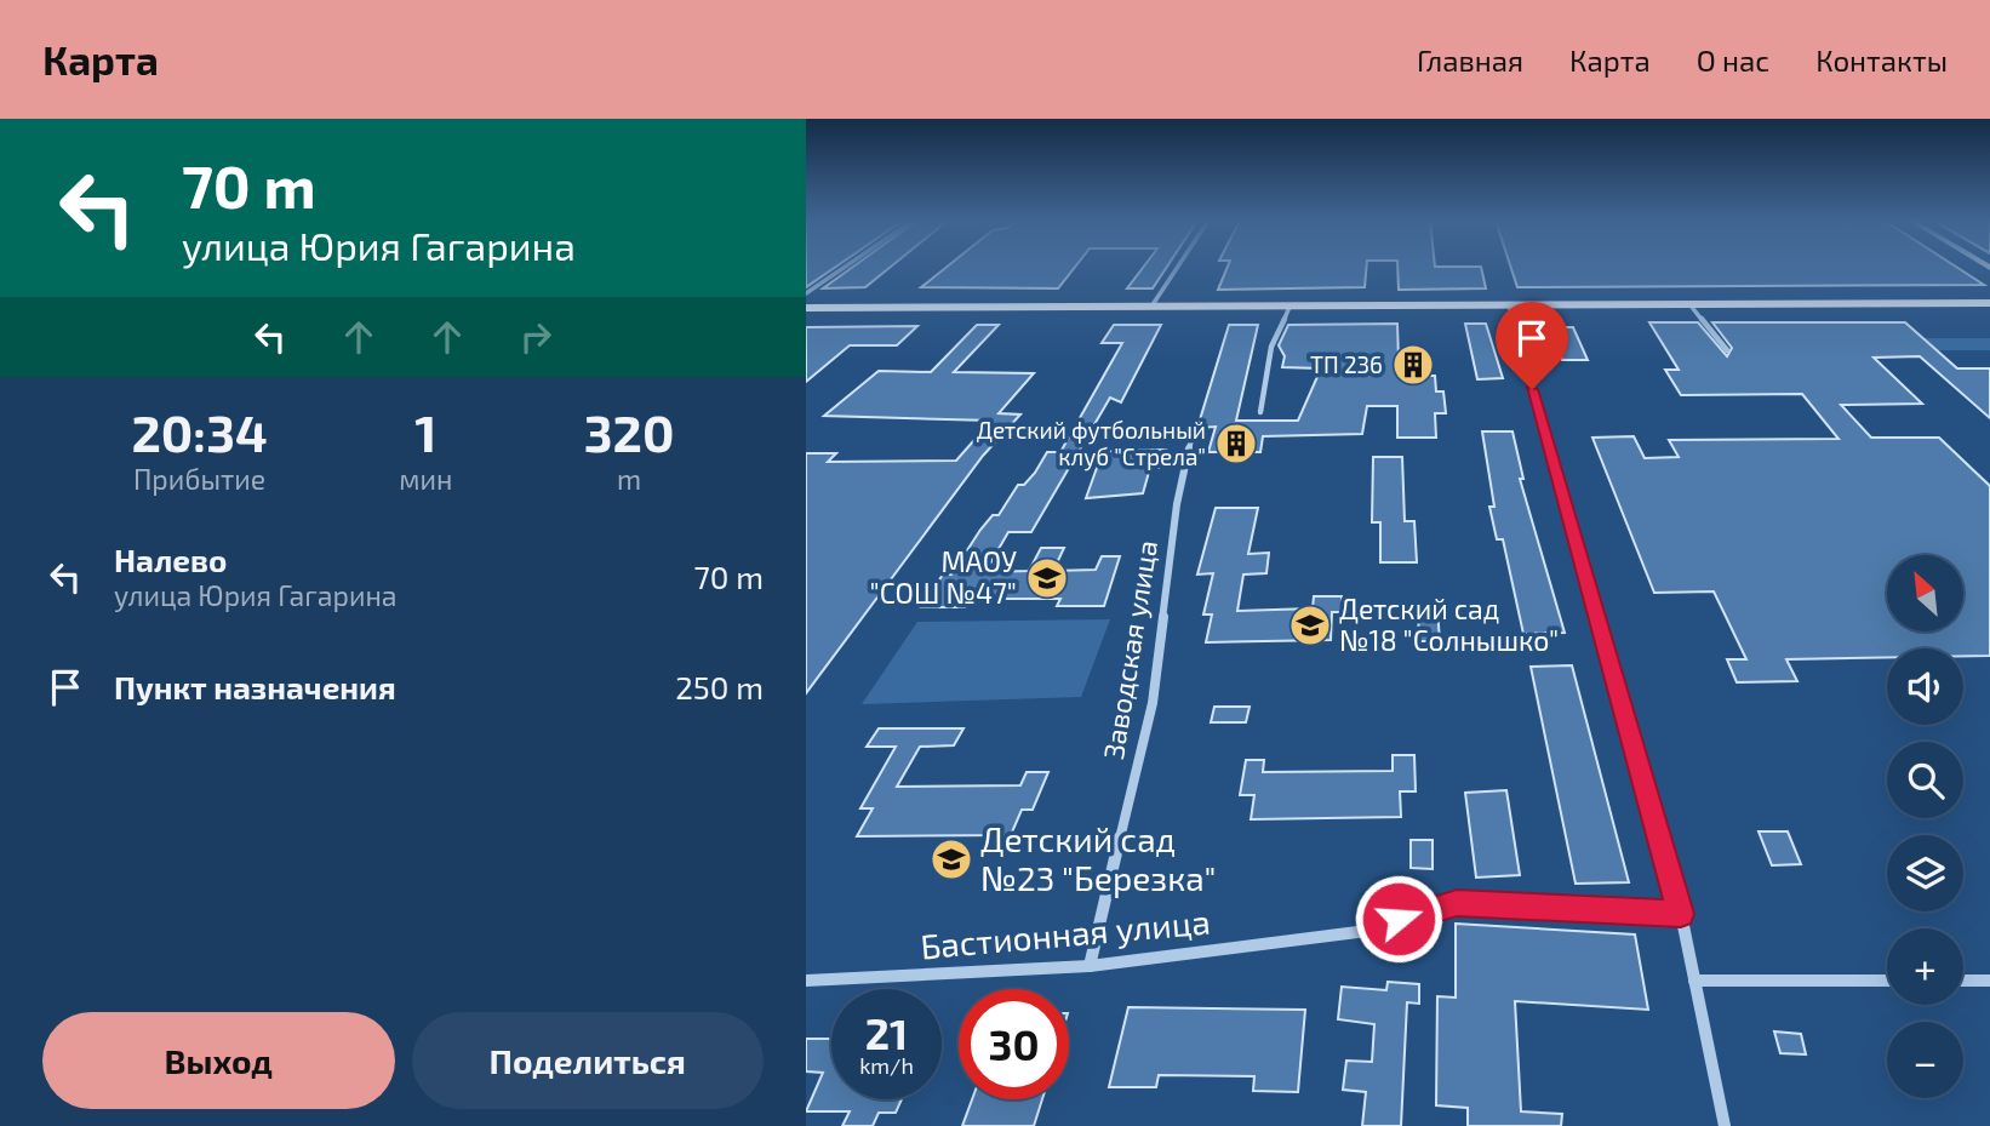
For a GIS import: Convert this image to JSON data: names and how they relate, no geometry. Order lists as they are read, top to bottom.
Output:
{
  "streets": {
    "street": ["Заводская улица", "Бастионная улица"]
  },
  "crossings": [
    ["Заводская улица", "Бастионная улица"]
  ],
  "places": {
    "building": ["ТП 236", "Детский футбольный клуб \"Стрела\""],
    "school or university": ["МАОУ \"СОШ №47\"", "Детский сад №18 \"Солнышко\"", "Детский сад №23 \"Березка\""]
  },
  "north": "top left",
  "page": {
    "header": "Карта",
    "nav": [
      "Главная",
      "Карта",
      "О нас",
      "Контакты"
    ],
    "turn": ["70 m", "улица Юрия Гагарина"],
    "eta": [
      "20:34",
      "Прибытие",
      "1",
      "мин",
      "320",
      "m"
    ],
    "list": [
      {
        "name": "Налево",
        "note": "улица Юрия Гагарина",
        "value": "70 m"
      },
      {
        "name": "Пункт назначения",
        "value": "250 m"
      }
    ],
    "map_buttons": ["+", "−"],
    "speed": "21 km/h",
    "limit": "30",
    "buttons": ["Выход", "Поделиться"]
  }
}
